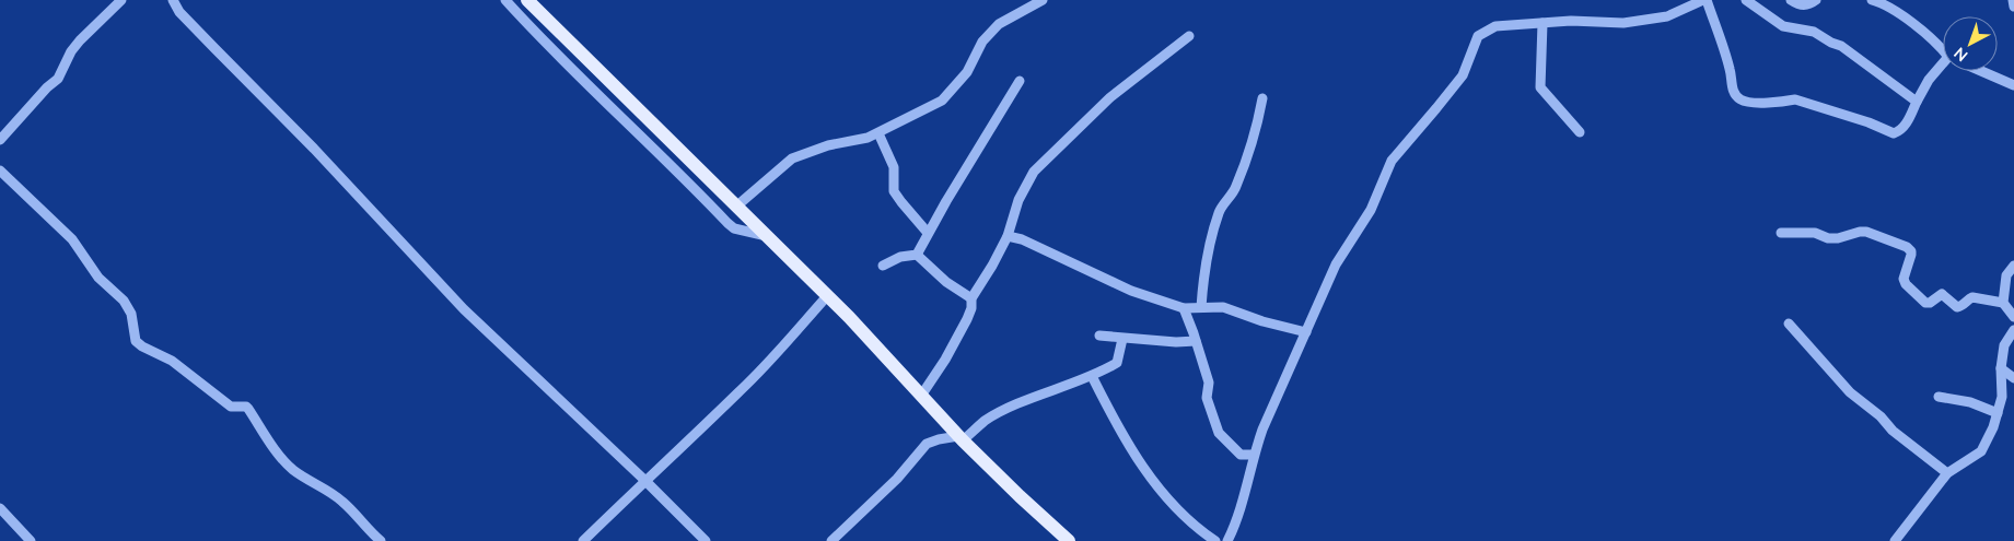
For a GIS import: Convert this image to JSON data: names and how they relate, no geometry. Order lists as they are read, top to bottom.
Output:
{
  "north": "bottom left"
}
